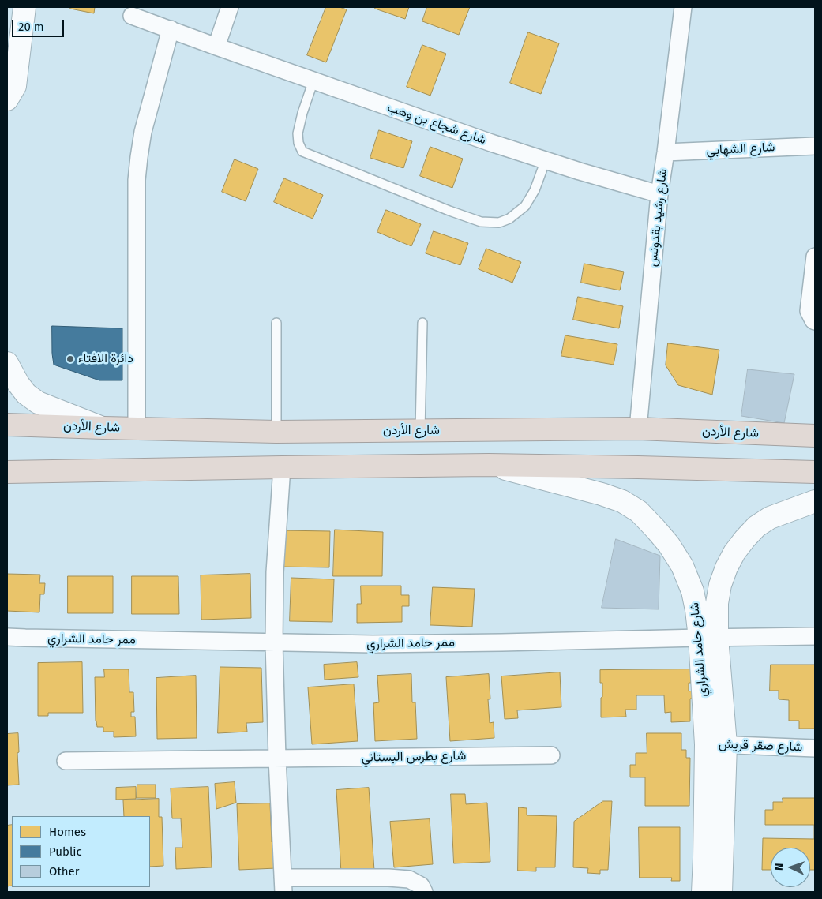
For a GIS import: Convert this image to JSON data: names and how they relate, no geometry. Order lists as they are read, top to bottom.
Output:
{
  "streets": {
    "highway": ["شارع الأردن"],
    "street": [
      "شارع شجاع بن وهب",
      "شارع الشهابي",
      "شارع رشيد بقدونس",
      "ممر حامد الشراري",
      "شارع حامد الشراري",
      "شارع صقر قريش",
      "شارع بطرس البستاني"
    ]
  },
  "crossings": [
    ["شارع شجاع بن وهب", "شارع رشيد بقدونس"],
    ["شارع الشهابي", "شارع رشيد بقدونس"],
    ["شارع رشيد بقدونس", "شارع الأردن"],
    ["ممر حامد الشراري", "شارع حامد الشراري"],
    ["شارع حامد الشراري", "شارع صقر قريش"]
  ],
  "places": ["دائرة الافتاء"],
  "legend": ["Homes", "Public", "Other"],
  "scale_bar": "20 m",
  "north": "left"
}
